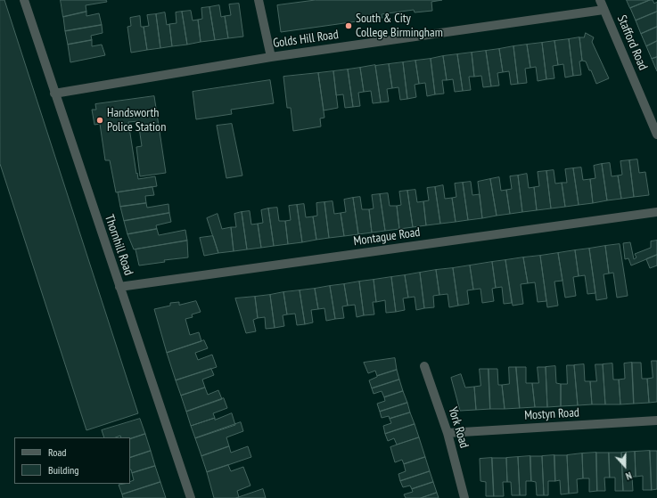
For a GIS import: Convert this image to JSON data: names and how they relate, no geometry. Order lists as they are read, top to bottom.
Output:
{
  "streets": {
    "street": [
      "Golds Hill Road",
      "Stafford Road",
      "Montague Road",
      "Thornhill Road",
      "Mostyn Road",
      "York Road"
    ]
  },
  "crossings": [
    ["Golds Hill Road", "Stafford Road"],
    ["Golds Hill Road", "Thornhill Road"],
    ["Montague Road", "Thornhill Road"],
    ["Mostyn Road", "York Road"]
  ],
  "places": ["South & City College Birmingham", "Handsworth Police Station"],
  "legend": ["Road", "Building"],
  "north": "bottom"
}
